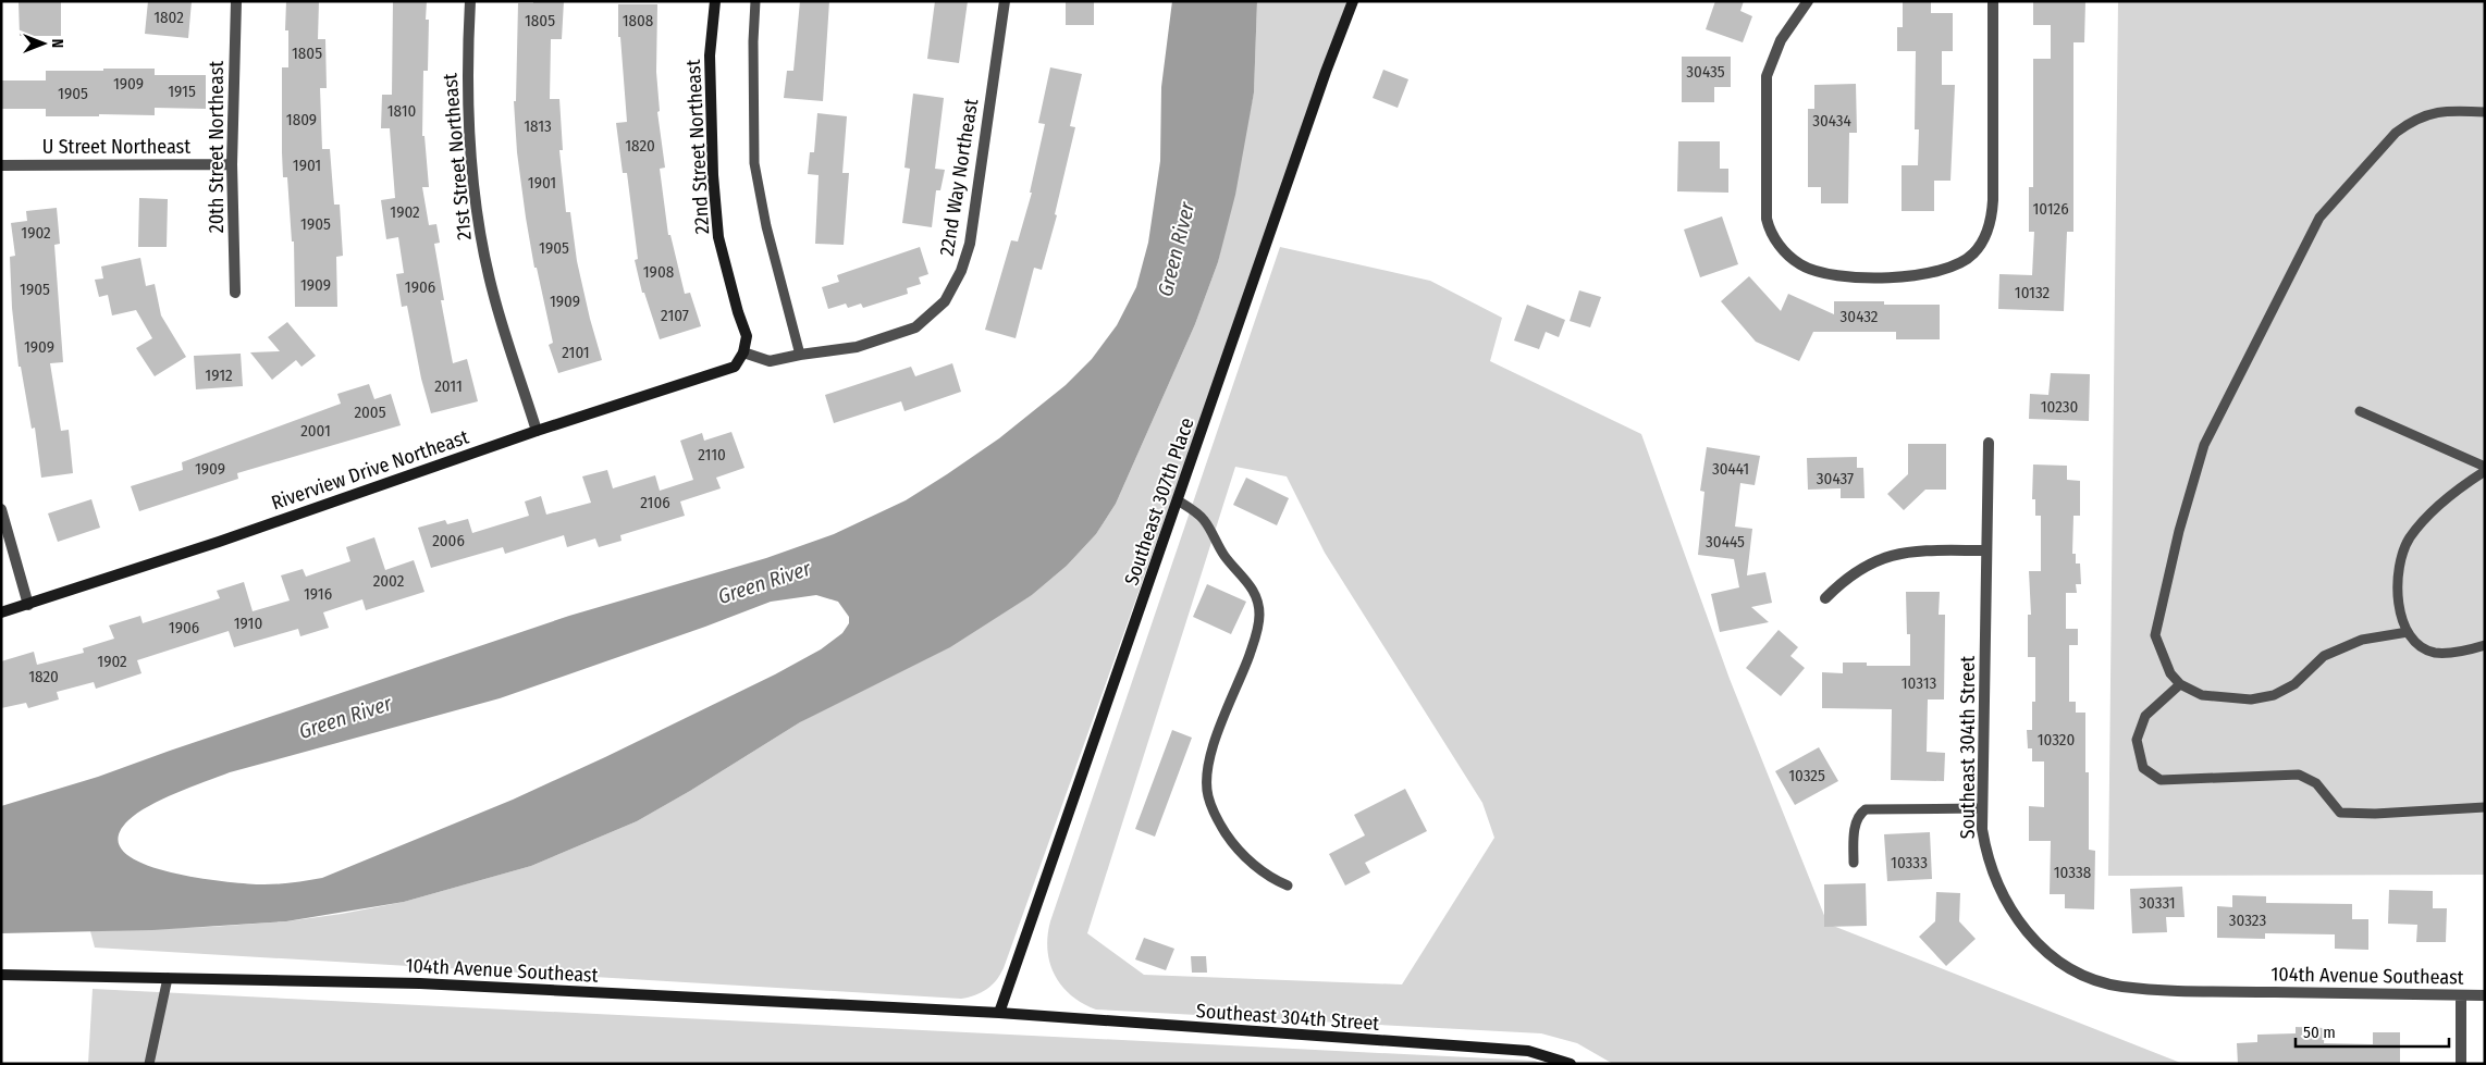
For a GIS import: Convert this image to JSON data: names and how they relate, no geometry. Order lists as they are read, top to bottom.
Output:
{
  "streets": {
    "street": [
      "U Street Northeast",
      "20th Street Northeast",
      "22nd Street Northeast",
      "21st Street Northeast",
      "22nd Way Northeast",
      "Riverview Drive Northeast",
      "Southeast 307th Place",
      "Southeast 304th Street",
      "104th Avenue Southeast"
    ]
  },
  "crossings": [
    ["U Street Northeast", "20th Street Northeast"],
    ["22nd Street Northeast", "22nd Way Northeast"],
    ["22nd Street Northeast", "Riverview Drive Northeast"],
    ["21st Street Northeast", "Riverview Drive Northeast"],
    ["22nd Way Northeast", "Riverview Drive Northeast"],
    ["Southeast 307th Place", "Southeast 304th Street"],
    ["Southeast 307th Place", "104th Avenue Southeast"],
    ["Southeast 304th Street", "104th Avenue Southeast"]
  ],
  "water": ["Green River"],
  "house_numbers": [
    "1802",
    "1805",
    "1808",
    "1805",
    "30435",
    "1909",
    "1915",
    "1905",
    "1810",
    "1809",
    "30434",
    "1813",
    "1820",
    "1901",
    "1901",
    "10126",
    "1902",
    "1905",
    "1902",
    "1905",
    "1908",
    "1909",
    "1906",
    "1905",
    "10132",
    "1909",
    "2107",
    "30432",
    "1909",
    "2101",
    "1912",
    "2011",
    "10230",
    "2005",
    "2001",
    "2110",
    "1909",
    "30441",
    "30437",
    "2106",
    "2006",
    "30445",
    "2002",
    "1916",
    "1910",
    "1906",
    "1902",
    "1820",
    "10313",
    "10320",
    "10325",
    "10333",
    "10338",
    "30331",
    "30323"
  ],
  "scale_bar": "50 m",
  "north": "right"
}
